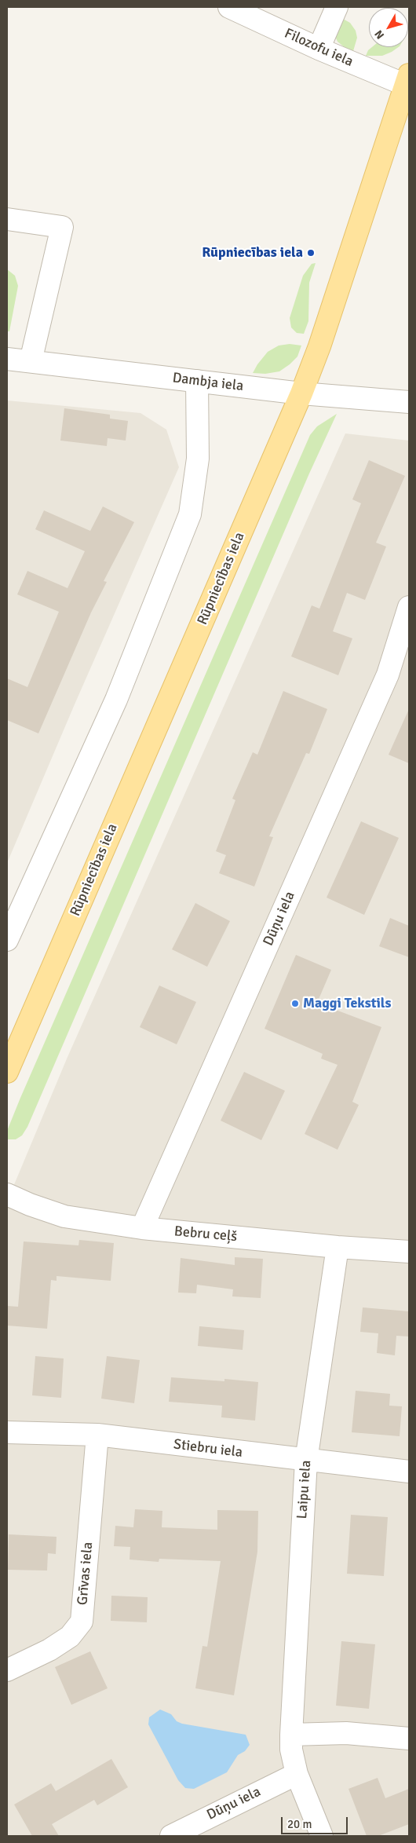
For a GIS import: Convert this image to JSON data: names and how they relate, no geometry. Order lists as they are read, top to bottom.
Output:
{
  "streets": {
    "main road": ["Rūpniecības iela"],
    "street": [
      "Filozofu iela",
      "Dambja iela",
      "Dūņu iela",
      "Bebru ceļš",
      "Stiebru iela",
      "Laipu iela",
      "Grīvas iela"
    ]
  },
  "crossings": [
    ["Filozofu iela", "Rūpniecības iela"],
    ["Dambja iela", "Rūpniecības iela"],
    ["Dūņu iela", "Bebru ceļš"],
    ["Dūņu iela", "Laipu iela"],
    ["Bebru ceļš", "Laipu iela"],
    ["Stiebru iela", "Laipu iela"],
    ["Stiebru iela", "Grīvas iela"]
  ],
  "places": ["Rūpniecības iela", "Maggi Tekstils"],
  "scale_bar": "20 m",
  "north": "bottom left"
}
